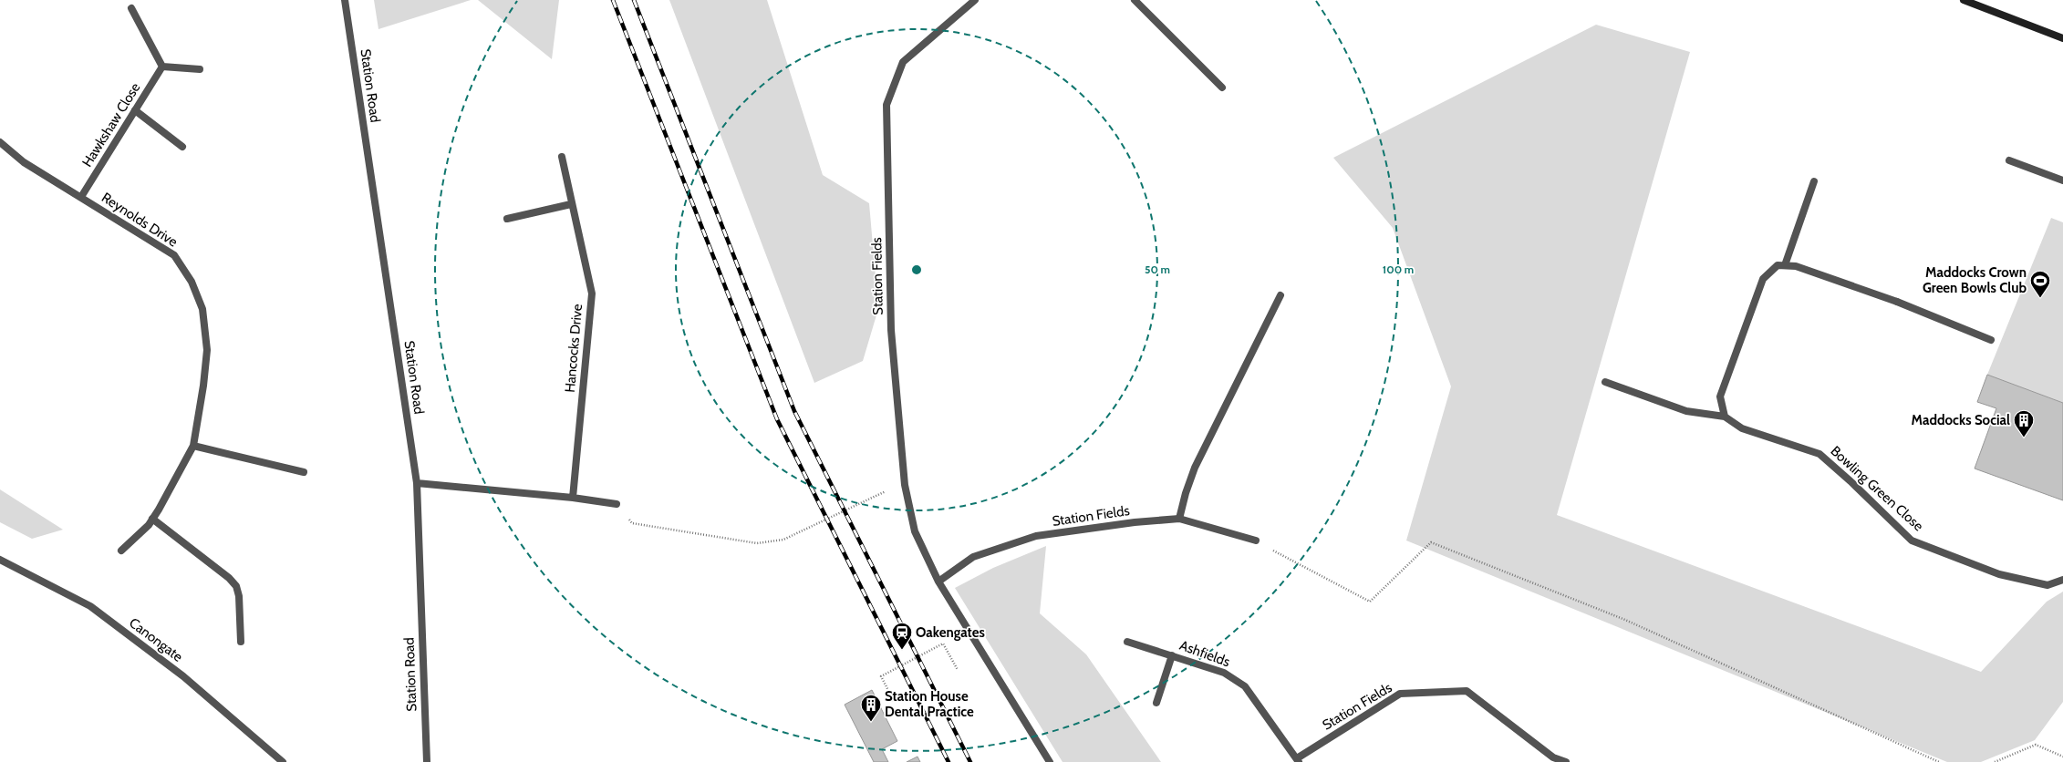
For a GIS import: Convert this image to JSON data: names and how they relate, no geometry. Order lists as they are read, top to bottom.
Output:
{
  "streets": {
    "street": [
      "Station Road",
      "Hawkshaw Close",
      "Reynolds Drive",
      "Station Fields",
      "Hancocks Drive",
      "Bowling Green Close",
      "Canongate",
      "Ashfields"
    ]
  },
  "crossings": [
    ["Hawkshaw Close", "Reynolds Drive"],
    ["Station Fields", "Ashfields"]
  ],
  "places": {
    "sports": ["Maddocks Crown Green Bowls Club"],
    "building": ["Maddocks Social", "Station House Dental Practice"],
    "station": ["Oakengates"]
  },
  "rings": ["50 m", "100 m"]
}
